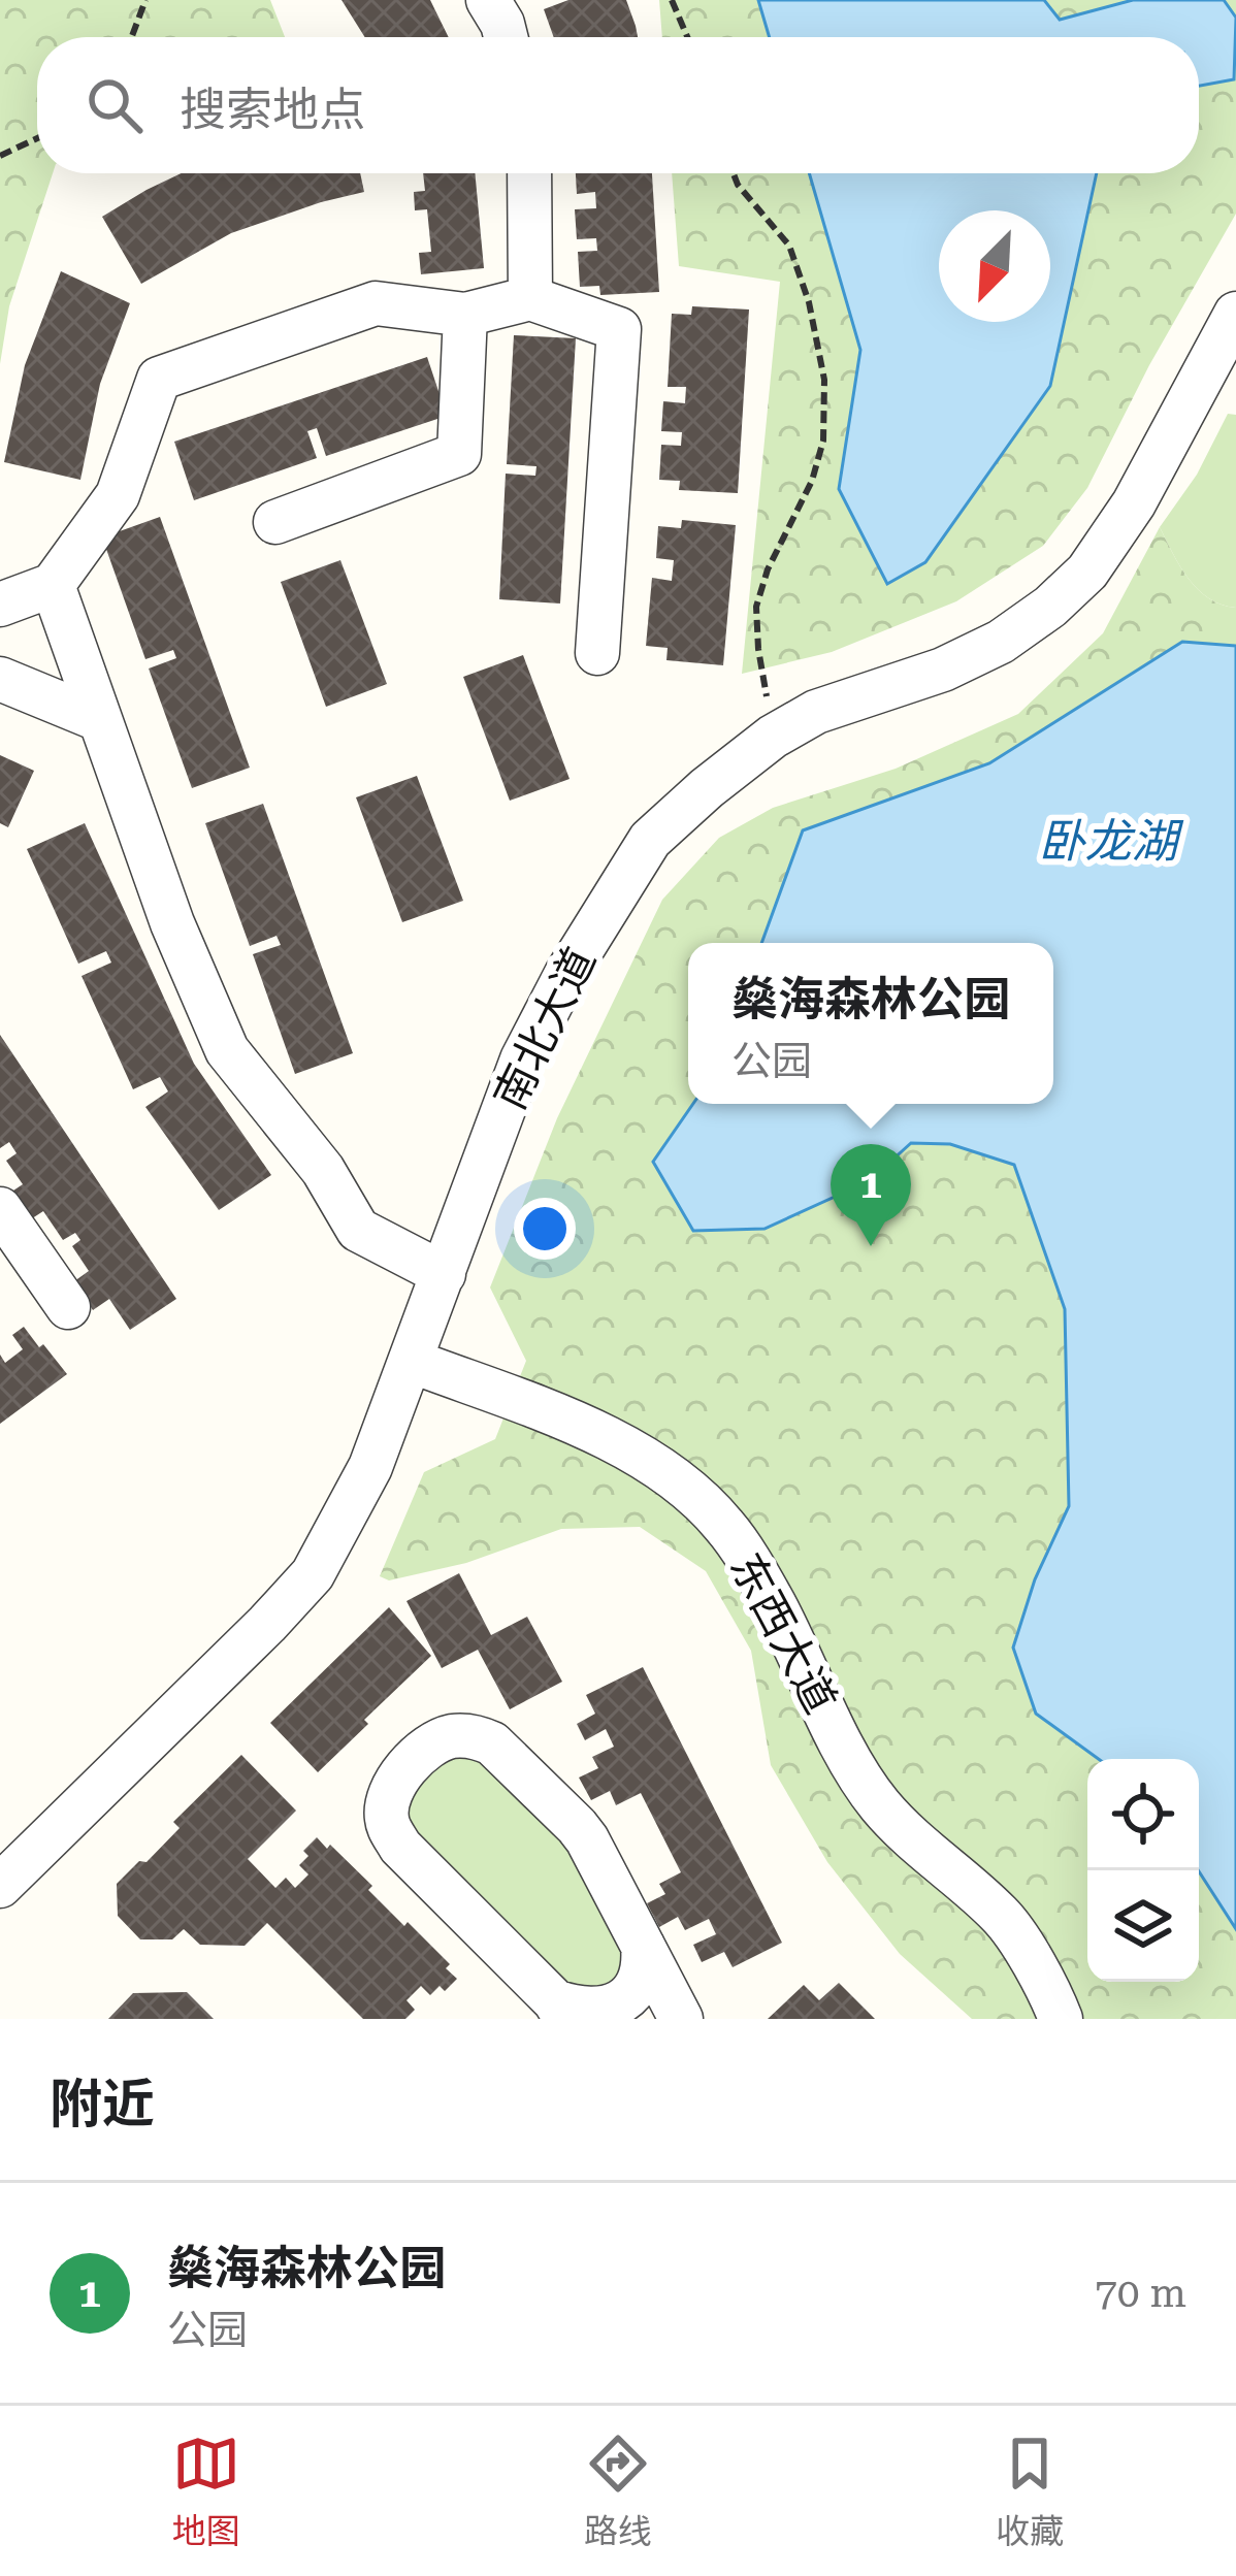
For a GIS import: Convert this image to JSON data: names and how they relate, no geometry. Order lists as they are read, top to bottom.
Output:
{
  "streets": {
    "street": ["南北大道", "东西大道"]
  },
  "crossings": [
    ["南北大道", "东西大道"]
  ],
  "water": ["卧龙湖"],
  "north": "bottom left",
  "page": {
    "search": "搜索地点",
    "popup": ["燊海森林公园", "公园"],
    "pins": "1",
    "heading": "附近",
    "list": [
      {
        "mark": "1",
        "name": "燊海森林公园",
        "note": "公园",
        "value": "70 m"
      }
    ],
    "nav": ["地图", "路线", "收藏"]
  }
}
